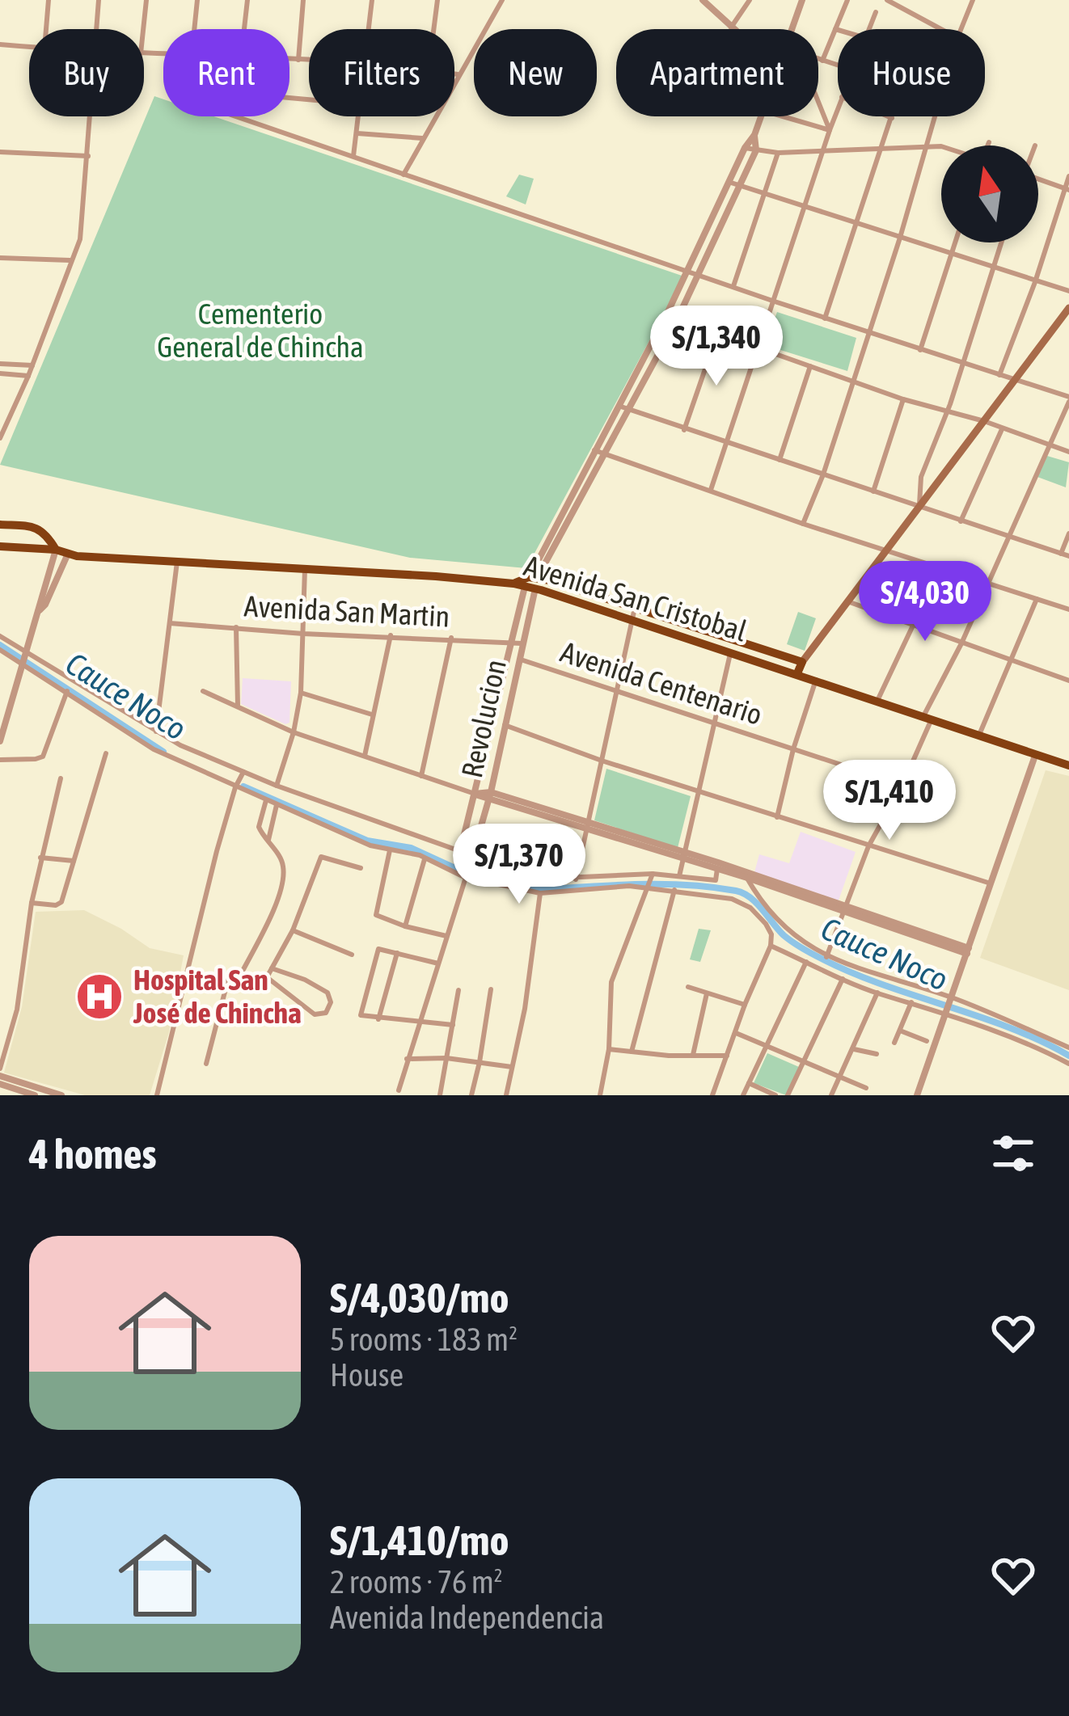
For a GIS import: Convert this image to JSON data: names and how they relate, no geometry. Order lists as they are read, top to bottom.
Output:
{
  "streets": {
    "highway": ["Avenida San Cristobal"],
    "street": ["Avenida San Martin", "Avenida Centenario", "Revolucion"]
  },
  "crossings": [
    ["Avenida San Cristobal", "Revolucion"],
    ["Avenida San Martin", "Revolucion"],
    ["Avenida Centenario", "Revolucion"]
  ],
  "water": ["Cauce Noco"],
  "parks": ["Cementerio General de Chincha"],
  "places": {
    "hospital": ["Hospital San José de Chincha"]
  },
  "north": "top",
  "page": {
    "chip": [
      "Buy",
      "Rent",
      "Filters",
      "New",
      "Apartment",
      "House"
    ],
    "price": [
      "S/1,340",
      "S/4,030",
      "S/1,410",
      "S/1,370"
    ],
    "heading": "4 homes",
    "list": [
      {
        "name": "S/4,030/mo",
        "note": "5 rooms · 183 m² · House"
      },
      {
        "name": "S/1,410/mo",
        "note": "2 rooms · 76 m² · Avenida Independencia"
      }
    ]
  }
}
